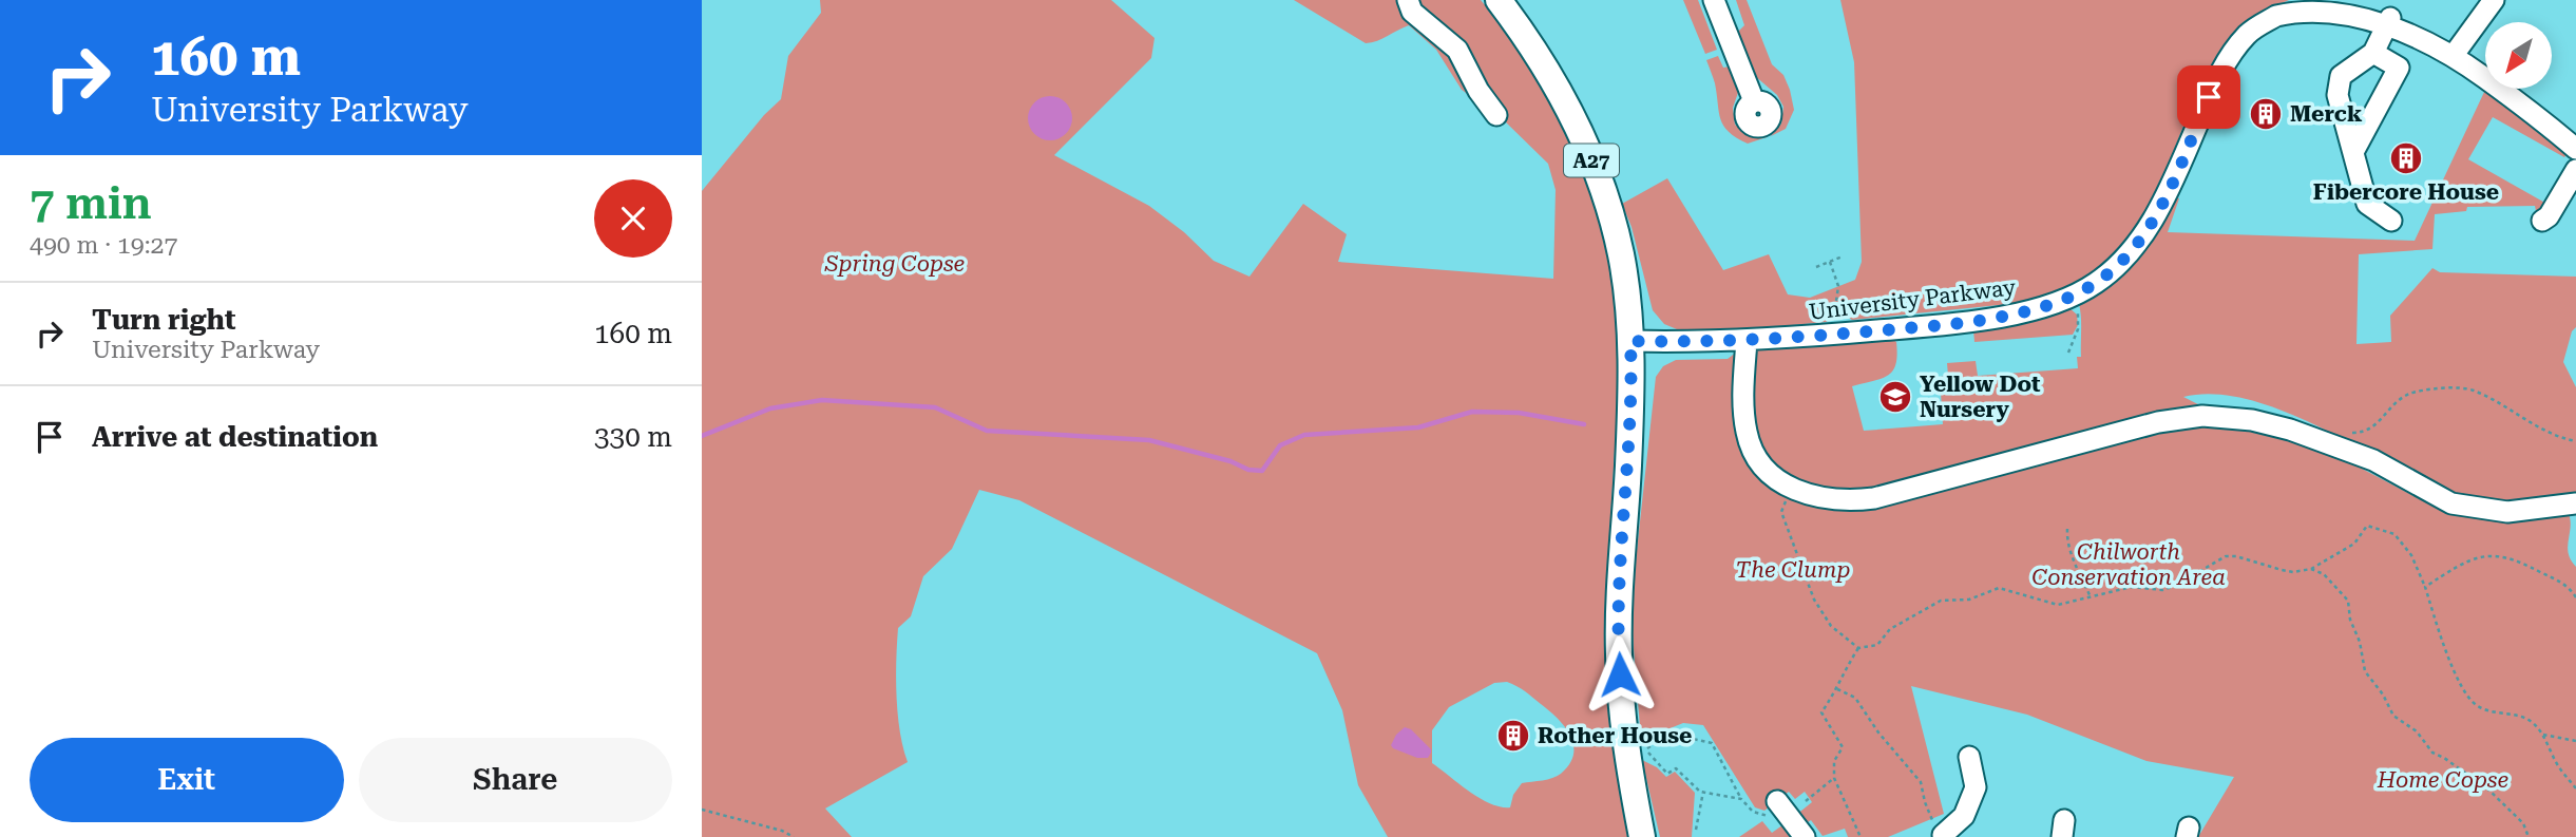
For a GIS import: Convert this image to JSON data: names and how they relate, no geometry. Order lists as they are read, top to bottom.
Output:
{
  "streets": {
    "main road": ["A27"],
    "street": ["University Parkway"]
  },
  "crossings": [
    ["A27", "University Parkway"]
  ],
  "parks": [
    "Spring Copse",
    "Chilworth Conservation Area",
    "The Clump",
    "Home Copse"
  ],
  "places": {
    "building": ["Merck", "Fibercore House", "Rother House"],
    "school or university": ["Yellow Dot Nursery"]
  },
  "north": "bottom left",
  "page": {
    "turn": ["160 m", "University Parkway"],
    "heading": ["7 min", "490 m · 19:27"],
    "list": [
      {
        "name": "Turn right",
        "note": "University Parkway",
        "value": "160 m"
      },
      {
        "name": "Arrive at destination",
        "value": "330 m"
      }
    ],
    "buttons": ["Exit", "Share"]
  }
}
